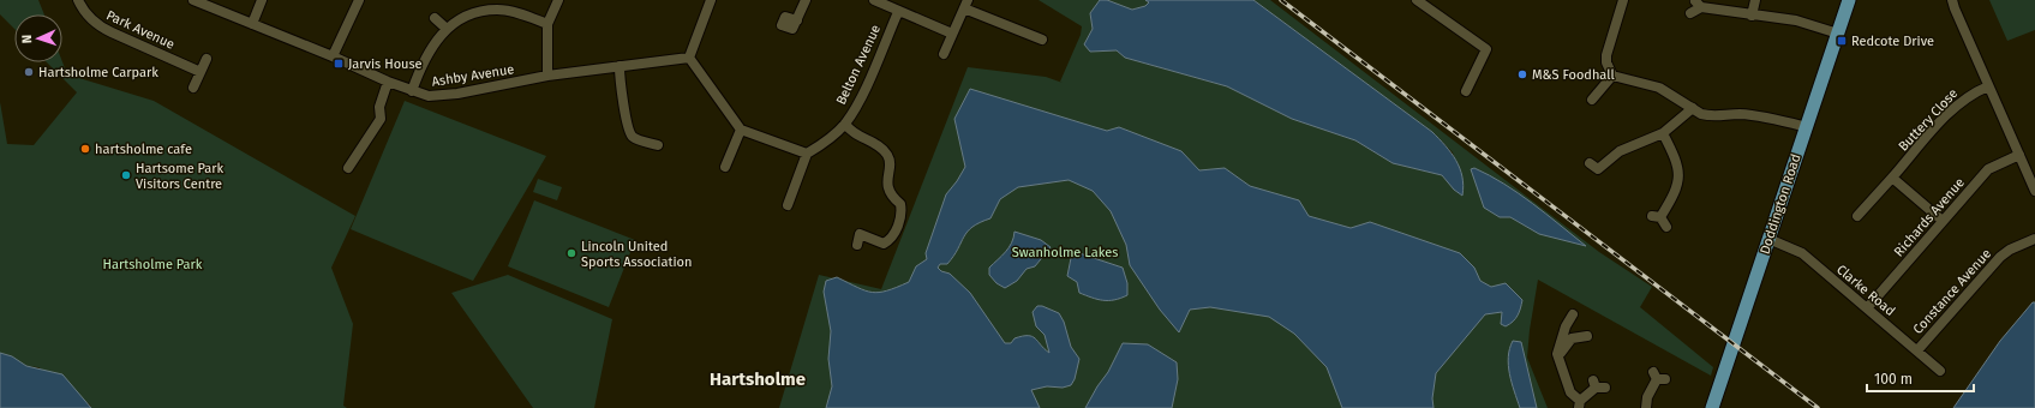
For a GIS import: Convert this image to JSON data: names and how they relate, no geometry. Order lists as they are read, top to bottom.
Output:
{
  "streets": {
    "main road": ["Doddington Road"],
    "street": [
      "Park Avenue",
      "Belton Avenue",
      "Ashby Avenue",
      "Buttery Close",
      "Richards Avenue",
      "Clarke Road",
      "Constance Avenue"
    ]
  },
  "crossings": [
    ["Doddington Road", "Clarke Road"],
    ["Richards Avenue", "Clarke Road"],
    ["Clarke Road", "Constance Avenue"]
  ],
  "districts": ["Hartsholme"],
  "parks": ["Swanholme Lakes", "Hartsholme Park"],
  "places": {
    "transit": ["Redcote Drive", "Jarvis House"],
    "other": [
      "Hartsholme Carpark",
      "M&S Foodhall",
      "hartsholme cafe",
      "Hartsome Park Visitors Centre",
      "Lincoln United Sports Association"
    ]
  },
  "scale_bar": "100 m",
  "north": "left"
}
